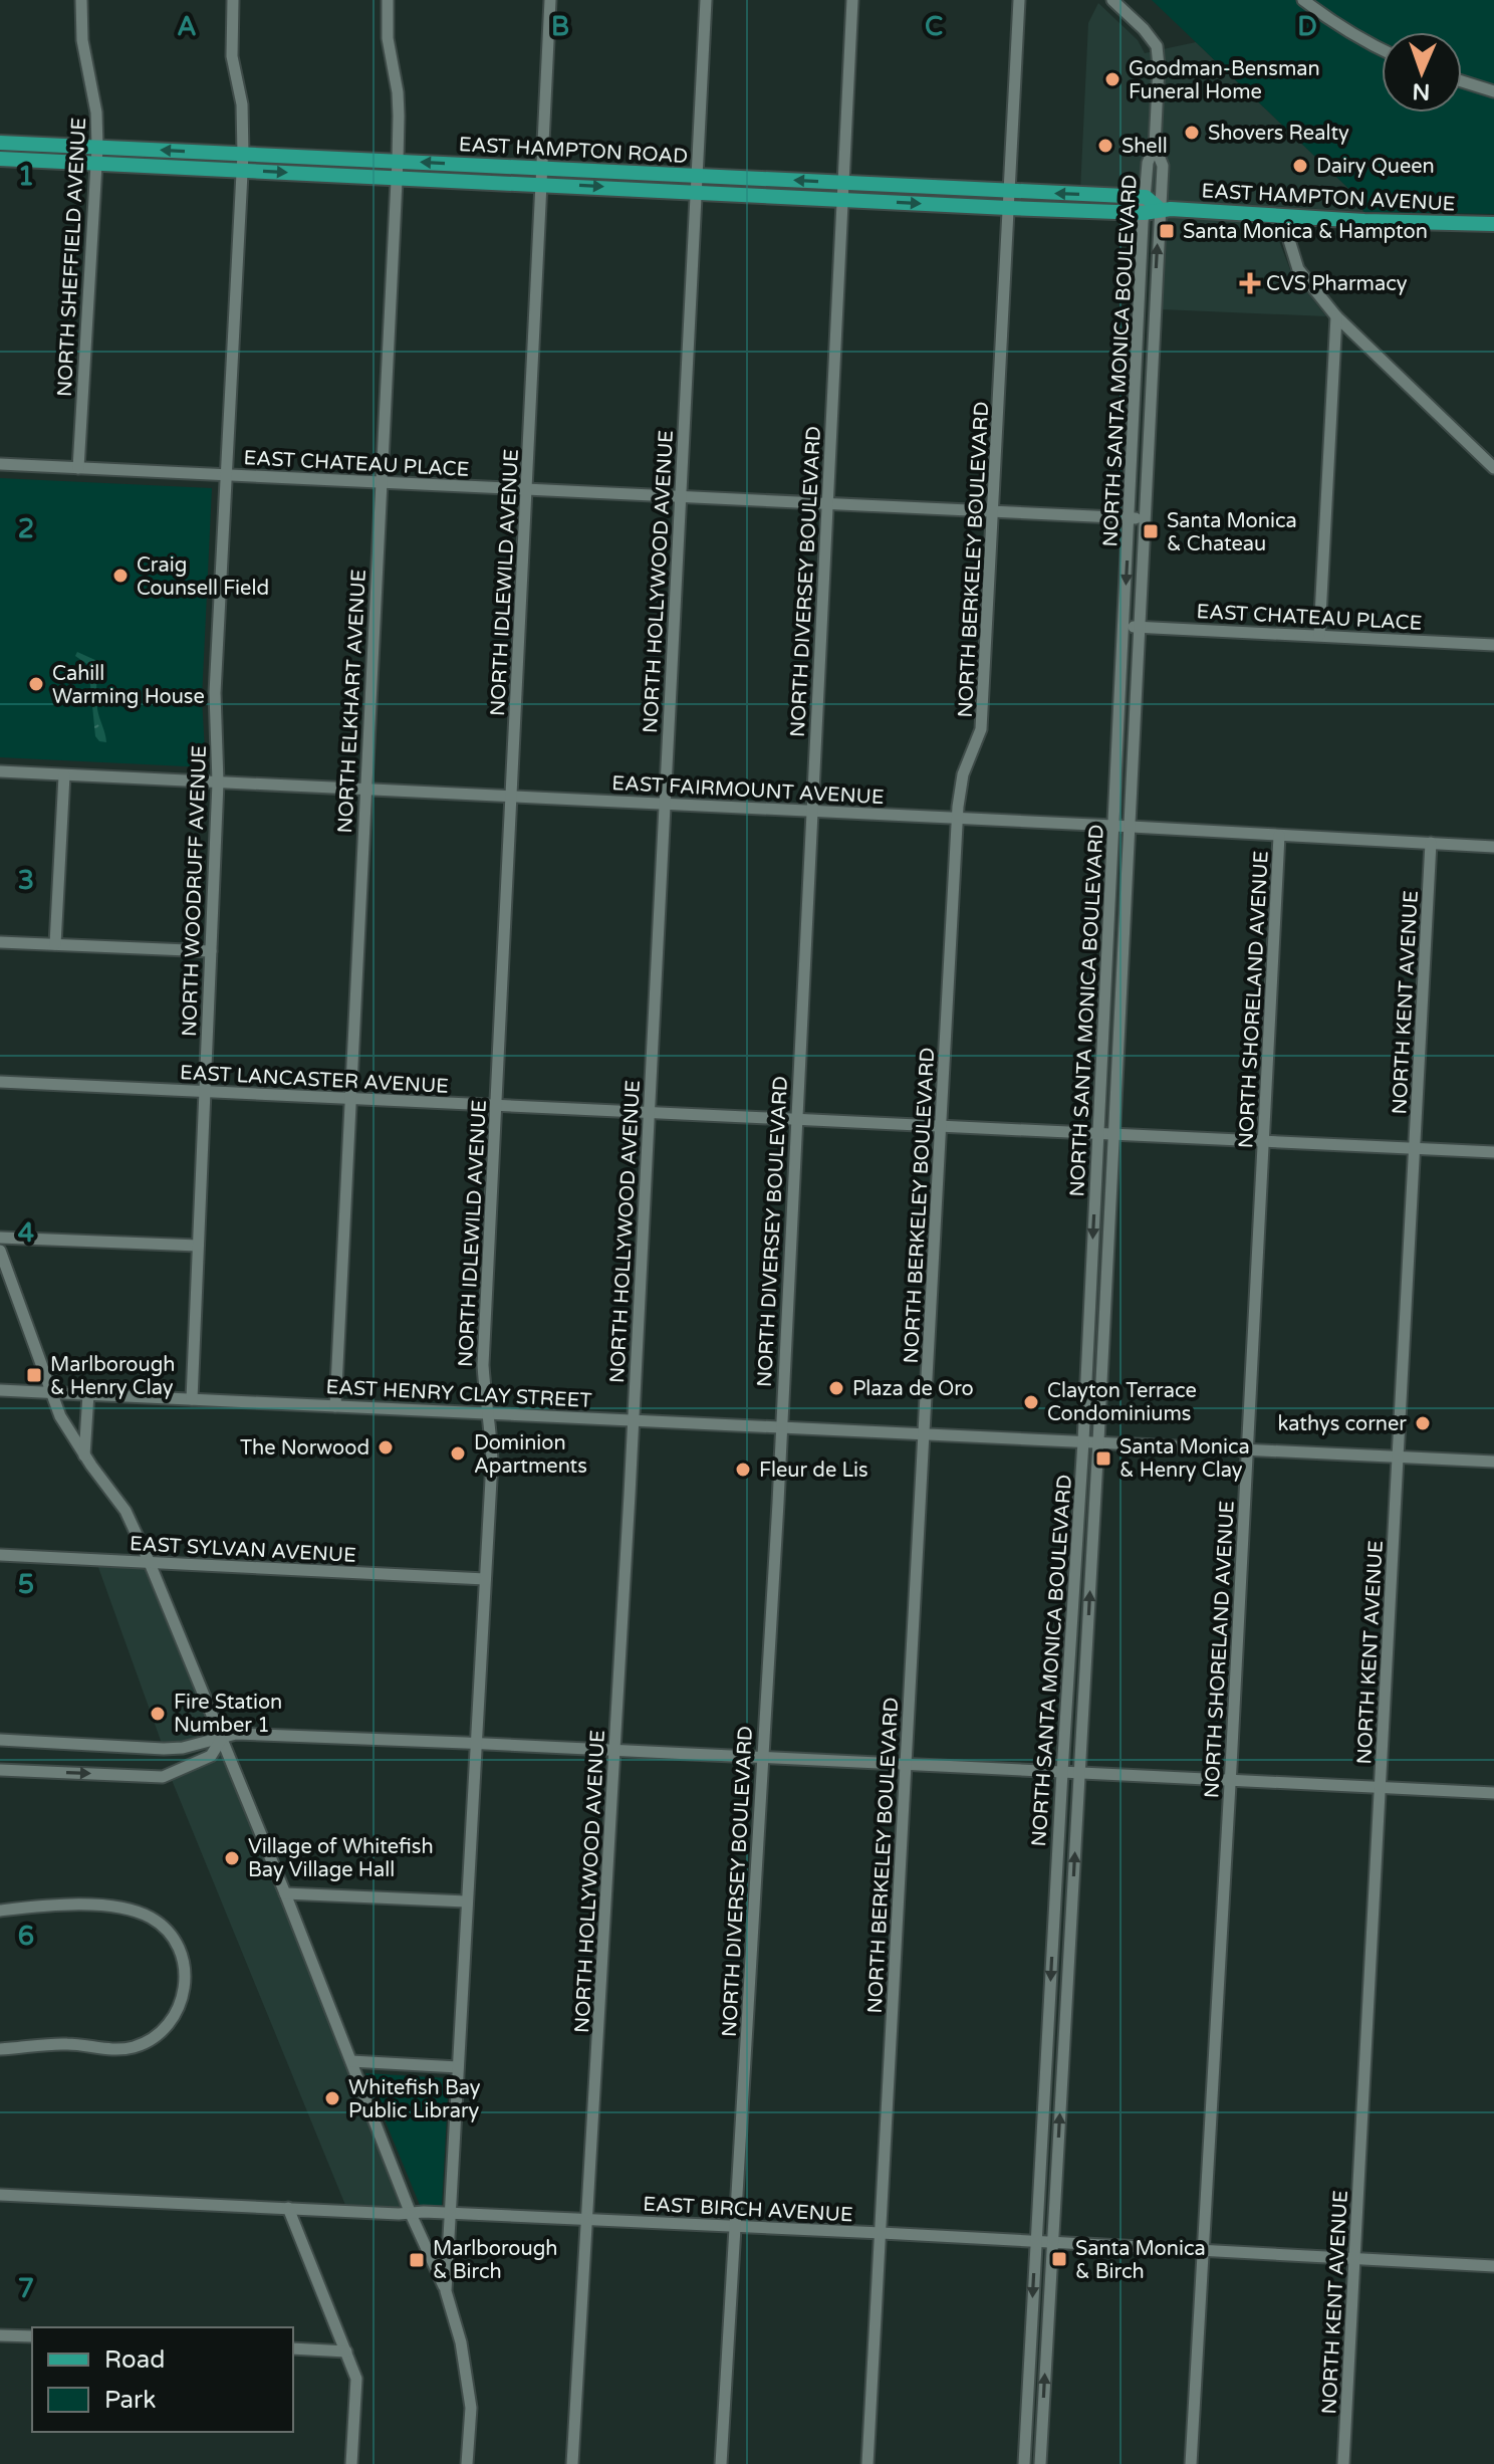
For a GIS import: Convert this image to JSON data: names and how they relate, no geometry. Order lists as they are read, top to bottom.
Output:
{
  "streets": {
    "main road": ["EAST HAMPTON ROAD", "EAST HAMPTON AVENUE"],
    "street": [
      "NORTH SHEFFIELD AVENUE",
      "NORTH SANTA MONICA BOULEVARD",
      "EAST CHATEAU PLACE",
      "NORTH BERKELEY BOULEVARD",
      "NORTH HOLLYWOOD AVENUE",
      "NORTH DIVERSEY BOULEVARD",
      "NORTH IDLEWILD AVENUE",
      "NORTH ELKHART AVENUE",
      "EAST FAIRMOUNT AVENUE",
      "NORTH WOODRUFF AVENUE",
      "NORTH SHORELAND AVENUE",
      "NORTH KENT AVENUE",
      "EAST LANCASTER AVENUE",
      "EAST HENRY CLAY STREET",
      "EAST SYLVAN AVENUE",
      "EAST BIRCH AVENUE"
    ]
  },
  "crossings": [
    ["EAST HAMPTON ROAD", "EAST HAMPTON AVENUE"],
    ["EAST HAMPTON ROAD", "NORTH SHEFFIELD AVENUE"],
    ["EAST HAMPTON ROAD", "NORTH SANTA MONICA BOULEVARD"],
    ["EAST HAMPTON ROAD", "NORTH BERKELEY BOULEVARD"],
    ["EAST HAMPTON ROAD", "NORTH HOLLYWOOD AVENUE"],
    ["EAST HAMPTON ROAD", "NORTH DIVERSEY BOULEVARD"],
    ["EAST HAMPTON ROAD", "NORTH IDLEWILD AVENUE"],
    ["EAST HAMPTON ROAD", "NORTH ELKHART AVENUE"],
    ["EAST HAMPTON ROAD", "NORTH WOODRUFF AVENUE"],
    ["EAST HAMPTON AVENUE", "NORTH SANTA MONICA BOULEVARD"],
    ["NORTH SHEFFIELD AVENUE", "EAST CHATEAU PLACE"],
    ["NORTH SANTA MONICA BOULEVARD", "EAST CHATEAU PLACE"],
    ["NORTH SANTA MONICA BOULEVARD", "EAST FAIRMOUNT AVENUE"],
    ["NORTH SANTA MONICA BOULEVARD", "EAST LANCASTER AVENUE"],
    ["NORTH SANTA MONICA BOULEVARD", "EAST HENRY CLAY STREET"],
    ["NORTH SANTA MONICA BOULEVARD", "EAST BIRCH AVENUE"],
    ["EAST CHATEAU PLACE", "NORTH BERKELEY BOULEVARD"],
    ["EAST CHATEAU PLACE", "NORTH HOLLYWOOD AVENUE"],
    ["EAST CHATEAU PLACE", "NORTH DIVERSEY BOULEVARD"],
    ["EAST CHATEAU PLACE", "NORTH IDLEWILD AVENUE"],
    ["EAST CHATEAU PLACE", "NORTH ELKHART AVENUE"],
    ["EAST CHATEAU PLACE", "NORTH WOODRUFF AVENUE"],
    ["NORTH BERKELEY BOULEVARD", "EAST FAIRMOUNT AVENUE"],
    ["NORTH BERKELEY BOULEVARD", "EAST LANCASTER AVENUE"],
    ["NORTH BERKELEY BOULEVARD", "EAST HENRY CLAY STREET"],
    ["NORTH BERKELEY BOULEVARD", "EAST BIRCH AVENUE"],
    ["NORTH HOLLYWOOD AVENUE", "EAST FAIRMOUNT AVENUE"],
    ["NORTH HOLLYWOOD AVENUE", "EAST LANCASTER AVENUE"],
    ["NORTH HOLLYWOOD AVENUE", "EAST HENRY CLAY STREET"],
    ["NORTH HOLLYWOOD AVENUE", "EAST BIRCH AVENUE"],
    ["NORTH DIVERSEY BOULEVARD", "EAST FAIRMOUNT AVENUE"],
    ["NORTH DIVERSEY BOULEVARD", "EAST LANCASTER AVENUE"],
    ["NORTH DIVERSEY BOULEVARD", "EAST HENRY CLAY STREET"],
    ["NORTH DIVERSEY BOULEVARD", "EAST BIRCH AVENUE"],
    ["NORTH IDLEWILD AVENUE", "EAST FAIRMOUNT AVENUE"],
    ["NORTH IDLEWILD AVENUE", "EAST LANCASTER AVENUE"],
    ["NORTH IDLEWILD AVENUE", "EAST HENRY CLAY STREET"],
    ["NORTH IDLEWILD AVENUE", "EAST SYLVAN AVENUE"],
    ["NORTH IDLEWILD AVENUE", "EAST BIRCH AVENUE"],
    ["NORTH ELKHART AVENUE", "EAST FAIRMOUNT AVENUE"],
    ["NORTH ELKHART AVENUE", "EAST LANCASTER AVENUE"],
    ["NORTH ELKHART AVENUE", "EAST HENRY CLAY STREET"],
    ["EAST FAIRMOUNT AVENUE", "NORTH WOODRUFF AVENUE"],
    ["EAST FAIRMOUNT AVENUE", "NORTH SHORELAND AVENUE"],
    ["EAST FAIRMOUNT AVENUE", "NORTH KENT AVENUE"],
    ["NORTH WOODRUFF AVENUE", "EAST LANCASTER AVENUE"],
    ["NORTH WOODRUFF AVENUE", "EAST HENRY CLAY STREET"],
    ["NORTH SHORELAND AVENUE", "EAST LANCASTER AVENUE"],
    ["NORTH SHORELAND AVENUE", "EAST HENRY CLAY STREET"],
    ["NORTH SHORELAND AVENUE", "EAST BIRCH AVENUE"],
    ["NORTH KENT AVENUE", "EAST LANCASTER AVENUE"],
    ["NORTH KENT AVENUE", "EAST HENRY CLAY STREET"],
    ["NORTH KENT AVENUE", "EAST BIRCH AVENUE"]
  ],
  "places": {
    "other": [
      "Goodman-Bensman Funeral Home",
      "Shovers Realty",
      "Shell",
      "Dairy Queen",
      "Craig Counsell Field",
      "Cahill Warming House",
      "Plaza de Oro",
      "Clayton Terrace Condominiums",
      "kathys corner",
      "The Norwood",
      "Dominion Apartments",
      "Fleur de Lis",
      "Fire Station Number 1",
      "Village of Whitefish Bay Village Hall",
      "Whitefish Bay Public Library"
    ],
    "transit": [
      "Santa Monica & Hampton",
      "Santa Monica & Chateau",
      "Marlborough & Henry Clay",
      "Santa Monica & Henry Clay",
      "Santa Monica & Birch",
      "Marlborough & Birch"
    ],
    "health": ["CVS Pharmacy"]
  },
  "legend": ["Road", "Park"],
  "north": "bottom",
  "grid": {
    "columns": [
      "A",
      "B",
      "C",
      "D"
    ],
    "rows": [
      "1",
      "2",
      "3",
      "4",
      "5",
      "6",
      "7"
    ]
  }
}
